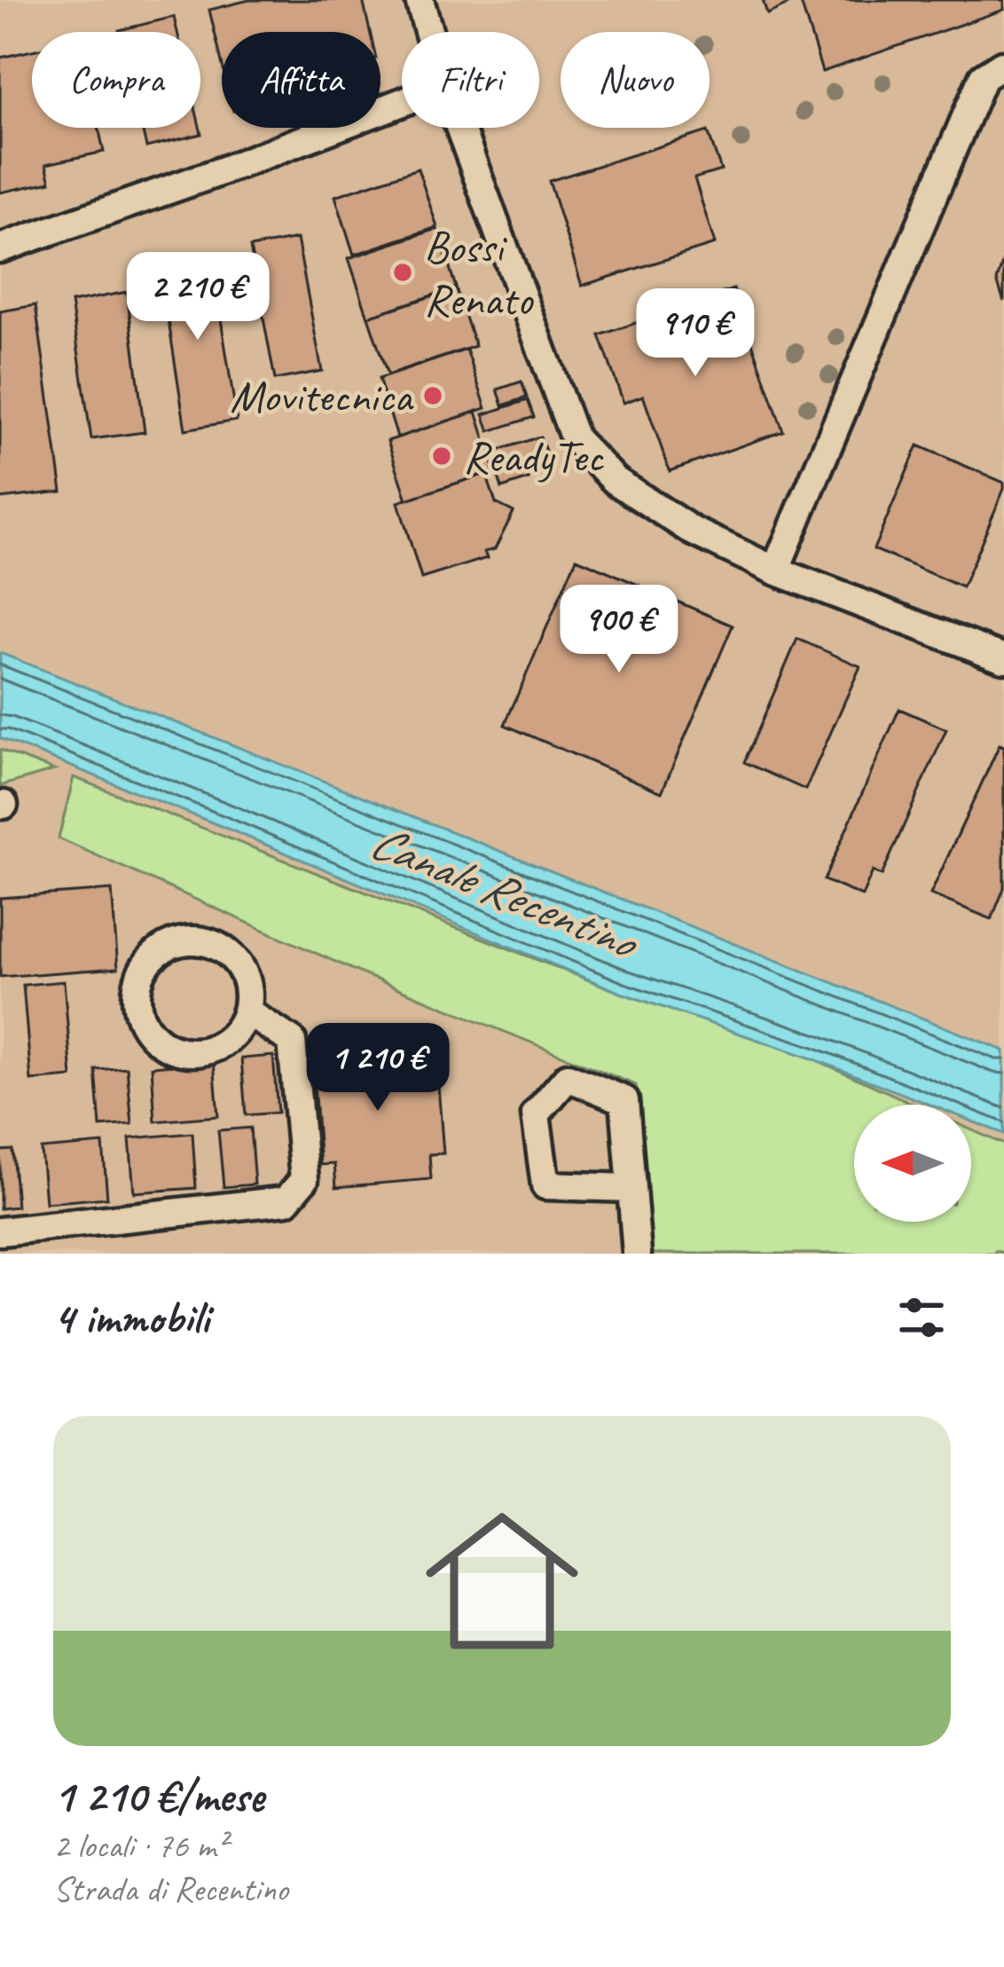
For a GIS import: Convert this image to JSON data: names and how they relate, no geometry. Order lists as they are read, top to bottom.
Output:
{
  "water": ["Canale Recentino"],
  "places": ["Bossi Renato", "Movitecnica", "ReadyTec"],
  "north": "left",
  "page": {
    "chip": [
      "Compra",
      "Affitta",
      "Filtri",
      "Nuovo"
    ],
    "price": [
      "2 210 €",
      "910 €",
      "900 €",
      "1 210 €"
    ],
    "heading": "4 immobili",
    "list": [
      {
        "name": "1 210 €/mese",
        "note": "2 locali · 76 m² · Strada di Recentino"
      }
    ]
  }
}
